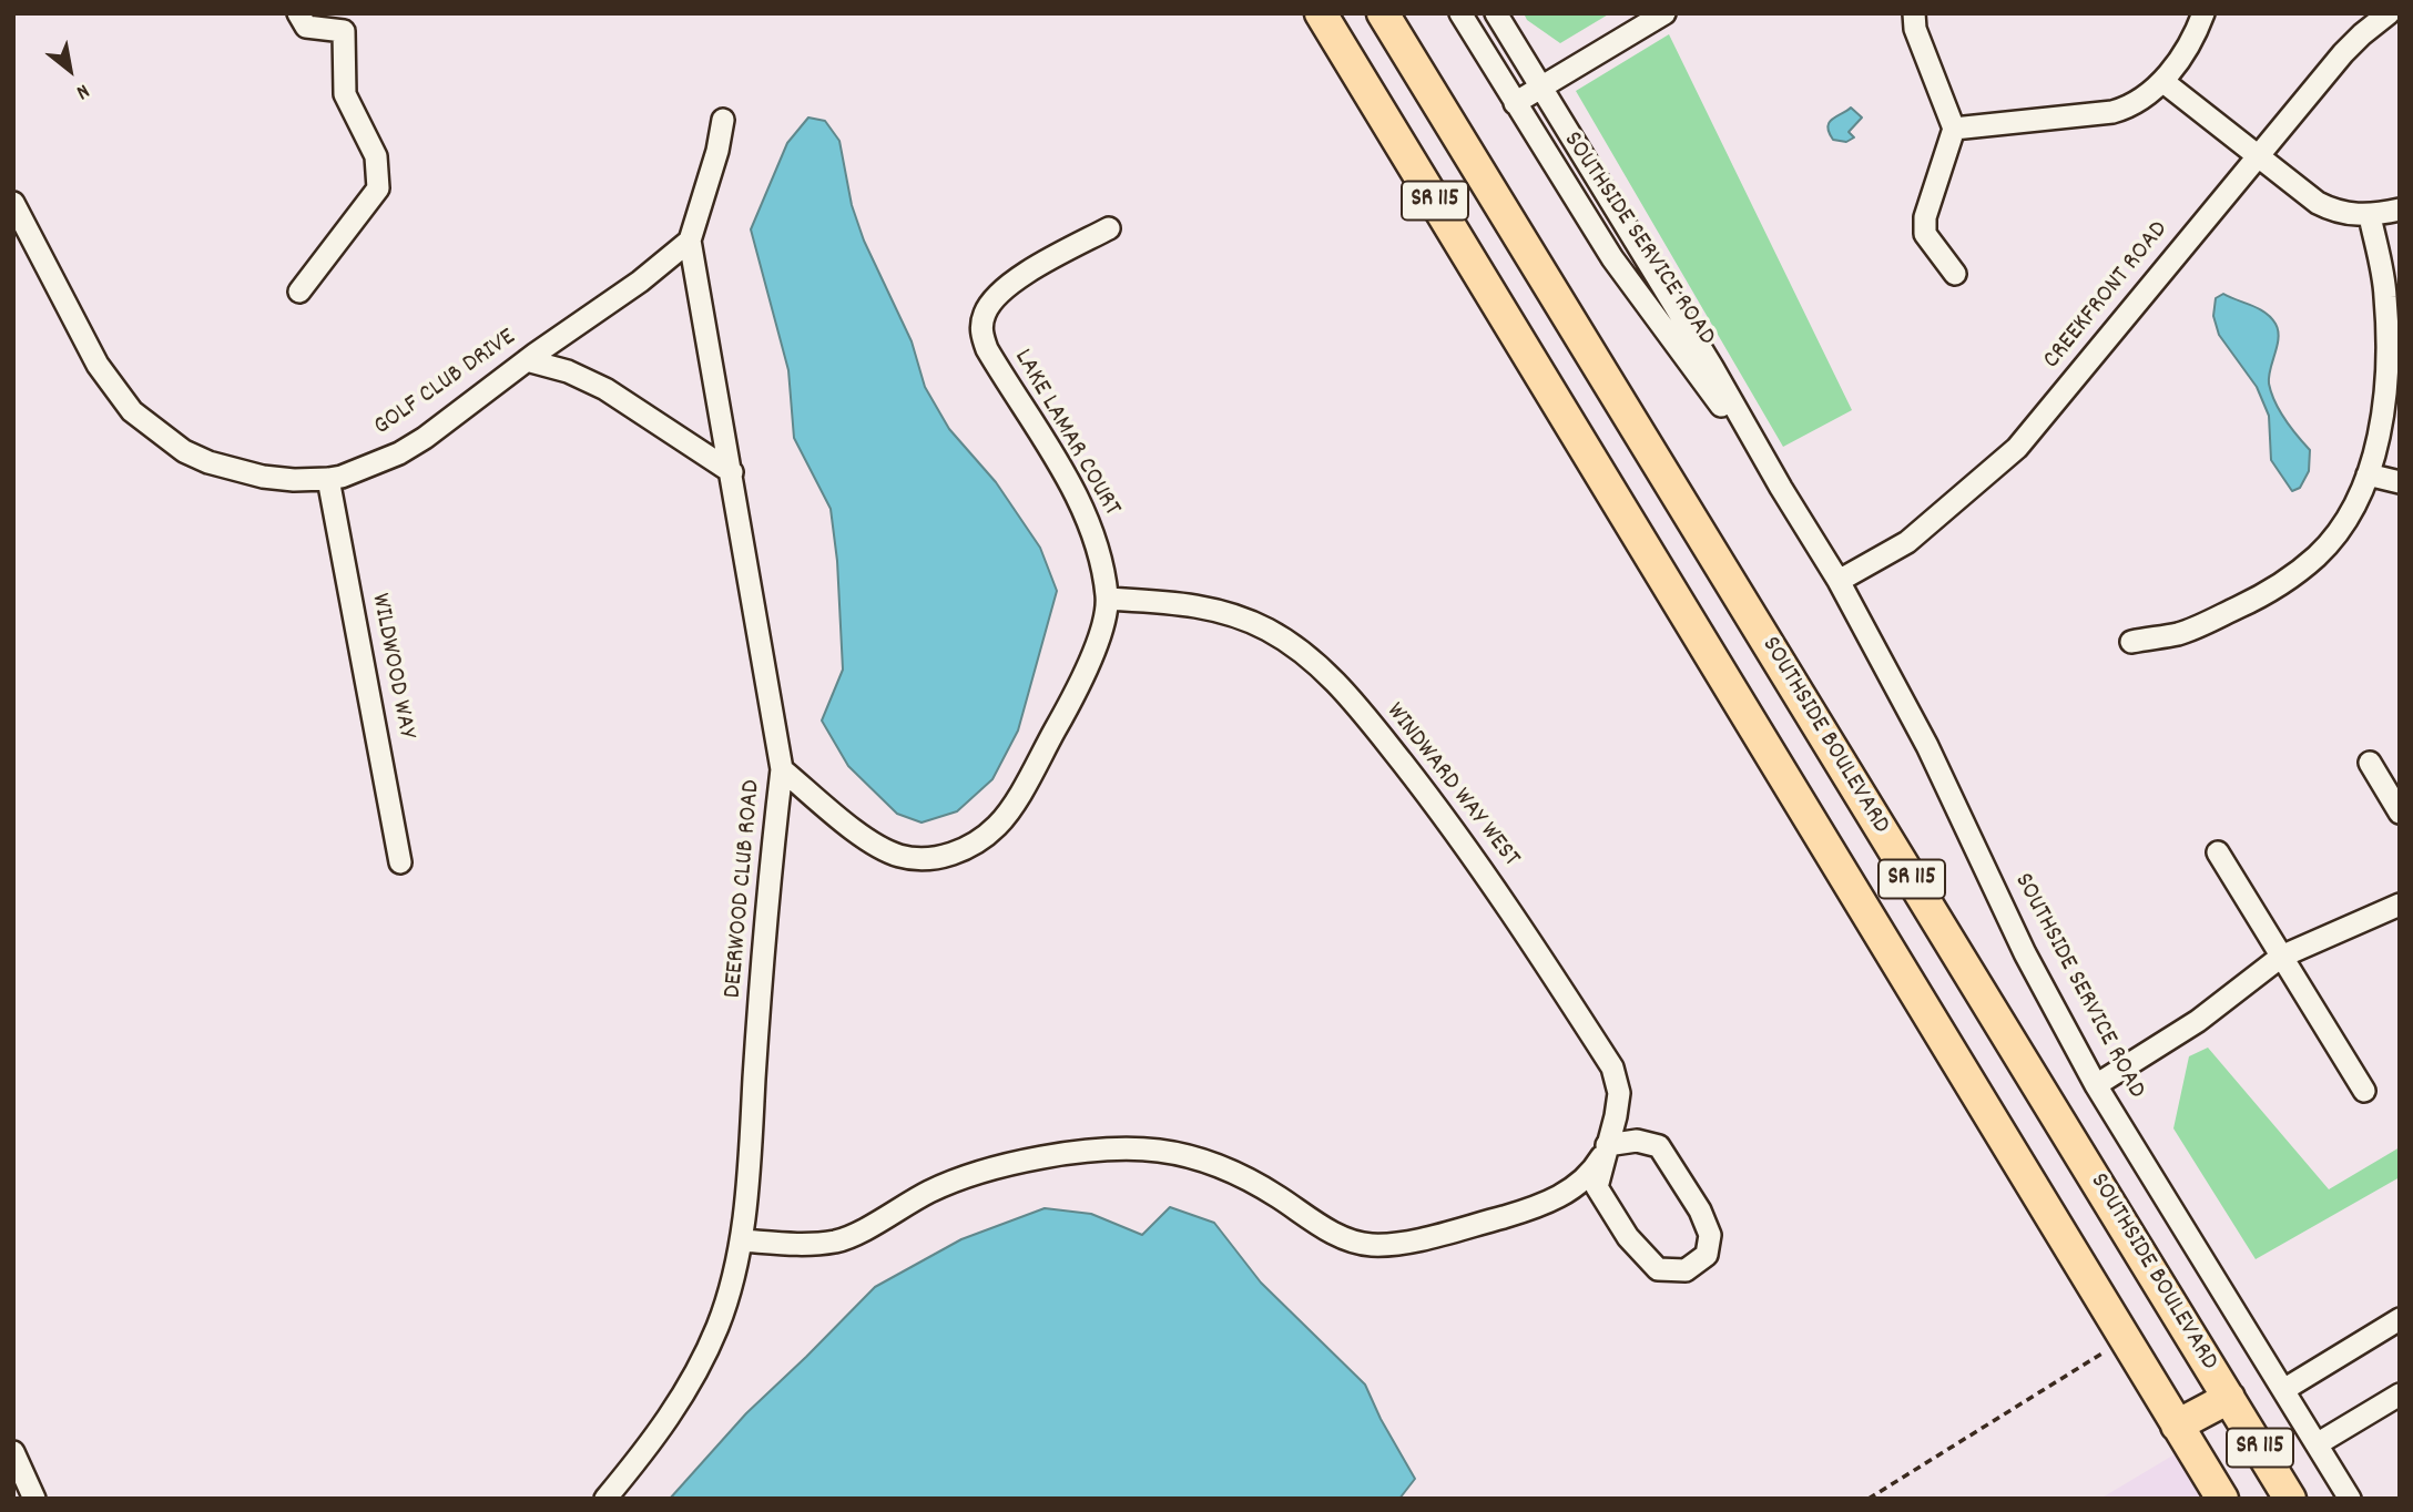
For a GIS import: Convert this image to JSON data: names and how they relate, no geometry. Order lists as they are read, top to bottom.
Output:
{
  "streets": {
    "highway": ["SR 115", "SOUTHSIDE BOULEVARD"],
    "street": [
      "SOUTHSIDE SERVICE ROAD",
      "CREEKFRONT ROAD",
      "GOLF CLUB DRIVE",
      "LAKE LAMAR COURT",
      "WILDWOOD WAY",
      "WINDWARD WAY WEST",
      "DEERWOOD CLUB ROAD"
    ]
  },
  "crossings": [
    ["SOUTHSIDE SERVICE ROAD", "CREEKFRONT ROAD"],
    ["GOLF CLUB DRIVE", "WILDWOOD WAY"],
    ["GOLF CLUB DRIVE", "DEERWOOD CLUB ROAD"],
    ["LAKE LAMAR COURT", "WINDWARD WAY WEST"],
    ["LAKE LAMAR COURT", "DEERWOOD CLUB ROAD"]
  ],
  "north": "bottom right"
}
